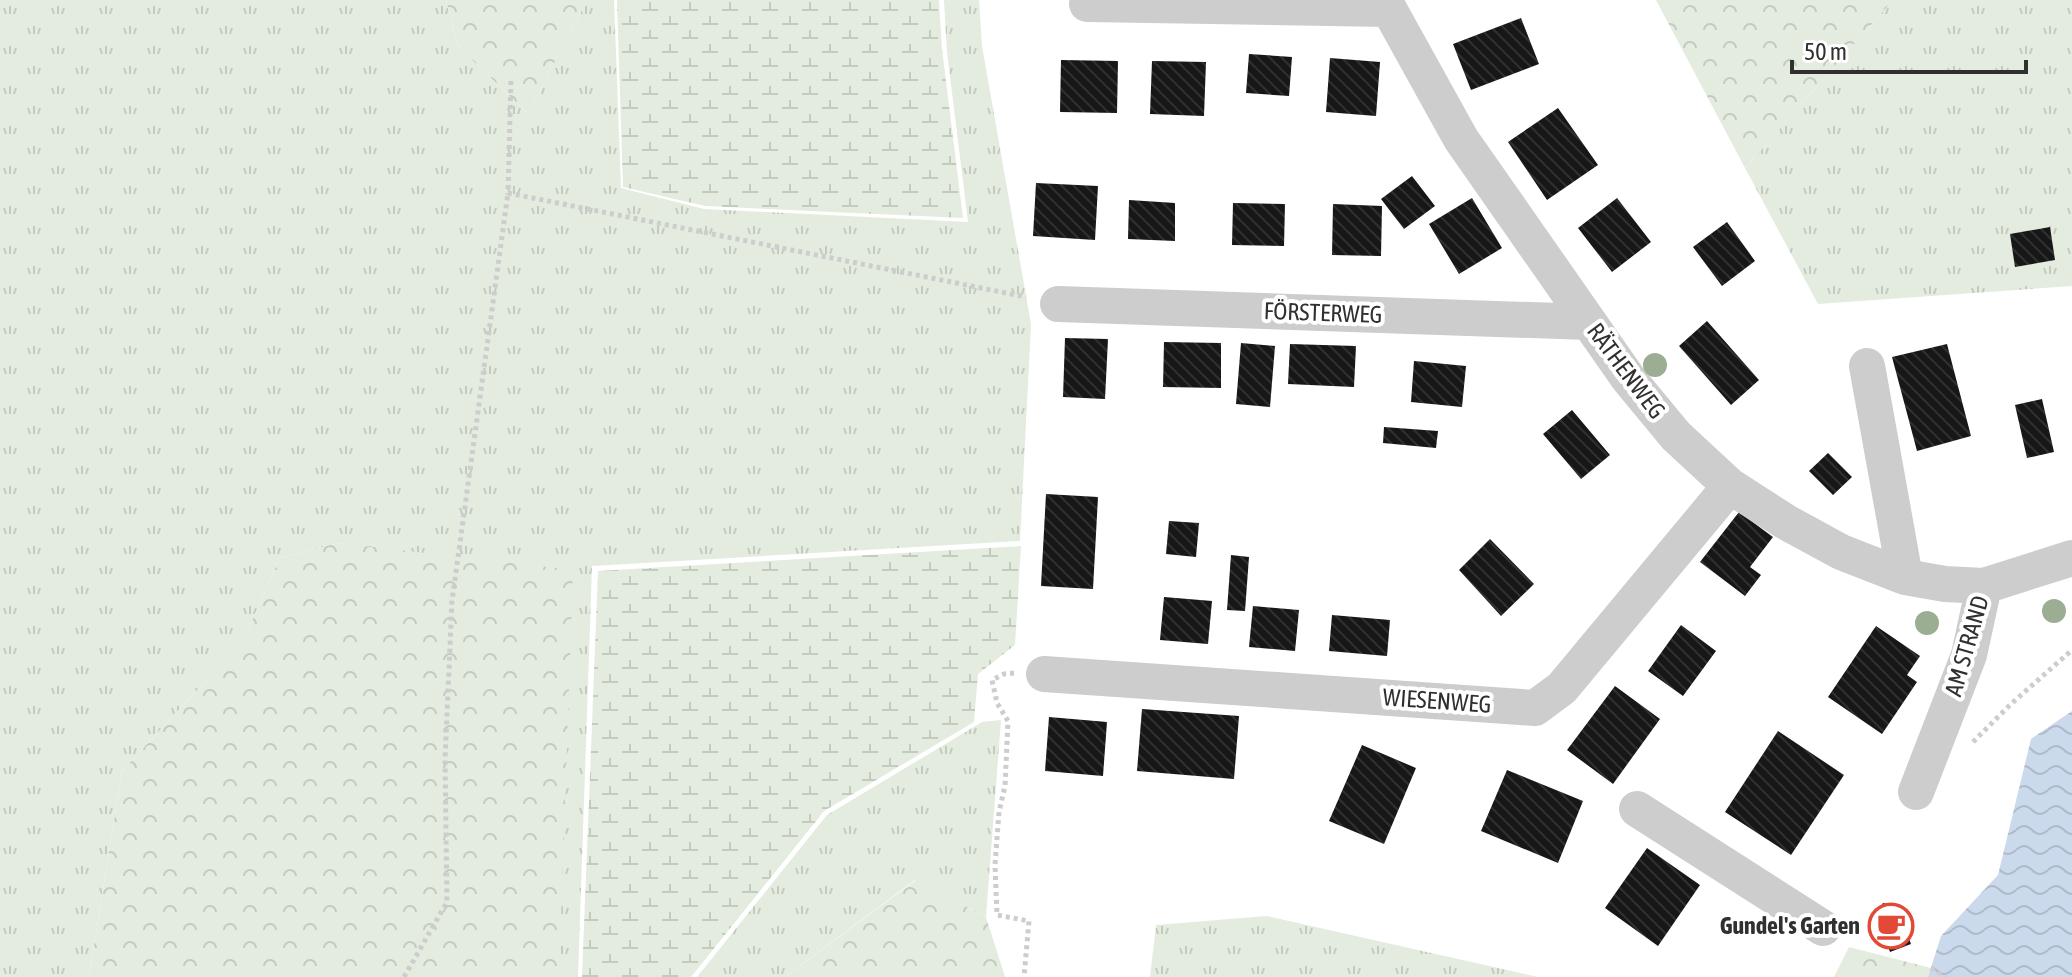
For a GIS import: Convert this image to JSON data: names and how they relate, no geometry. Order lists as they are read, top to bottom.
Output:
{
  "streets": {
    "street": [
      "FÖRSTERWEG",
      "RÄTHENWEG",
      "AM STRAND",
      "WIESENWEG"
    ]
  },
  "crossings": [
    ["FÖRSTERWEG", "RÄTHENWEG"],
    ["RÄTHENWEG", "AM STRAND"],
    ["RÄTHENWEG", "WIESENWEG"]
  ],
  "places": {
    "cafe": ["Gundel's Garten"]
  },
  "scale_bar": "50 m"
}
